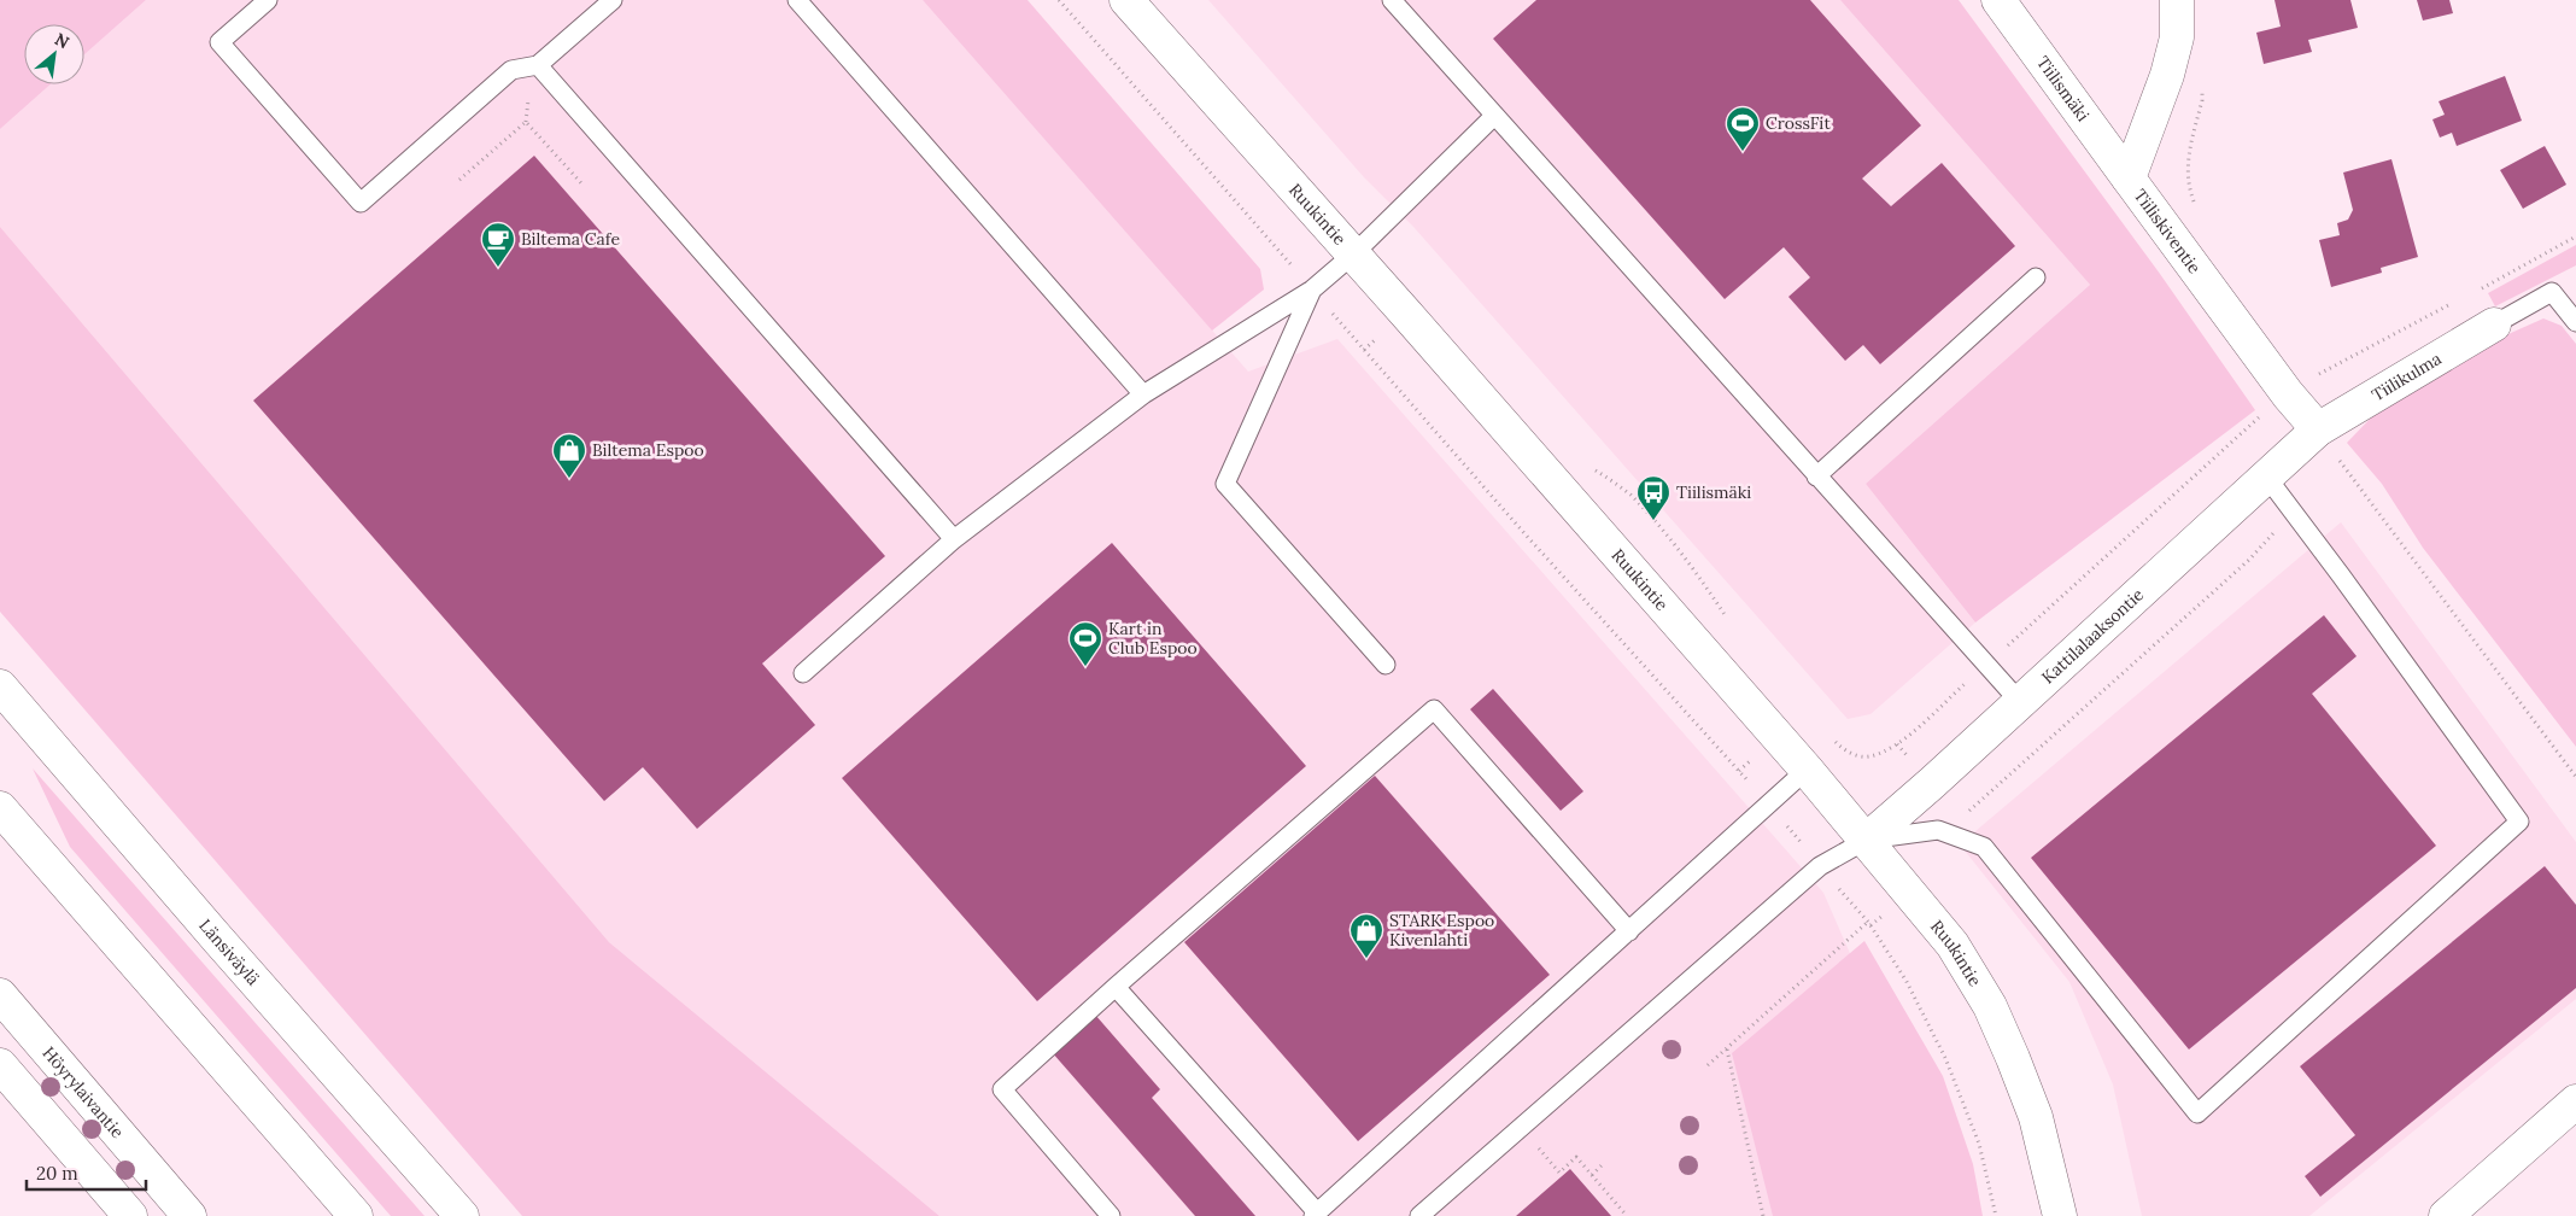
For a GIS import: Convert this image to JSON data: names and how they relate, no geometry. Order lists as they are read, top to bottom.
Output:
{
  "streets": {
    "main road": [
      "Tiilismäki",
      "Ruukintie",
      "Tiiliskiventie",
      "Tiilikulma",
      "Kattilalaaksontie",
      "Länsiväylä",
      "Höyrylaivantie"
    ]
  },
  "crossings": [
    ["Tiilismäki", "Tiiliskiventie"],
    ["Ruukintie", "Kattilalaaksontie"],
    ["Tiiliskiventie", "Tiilikulma"],
    ["Tiiliskiventie", "Kattilalaaksontie"],
    ["Tiilikulma", "Kattilalaaksontie"]
  ],
  "places": {
    "sports": ["CrossFit", "Kart in Club Espoo"],
    "cafe": ["Biltema Cafe"],
    "shop": ["Biltema Espoo", "STARK Espoo Kivenlahti"],
    "bus stop": ["Tiilismäki"]
  },
  "scale_bar": "20 m",
  "north": "top right"
}
